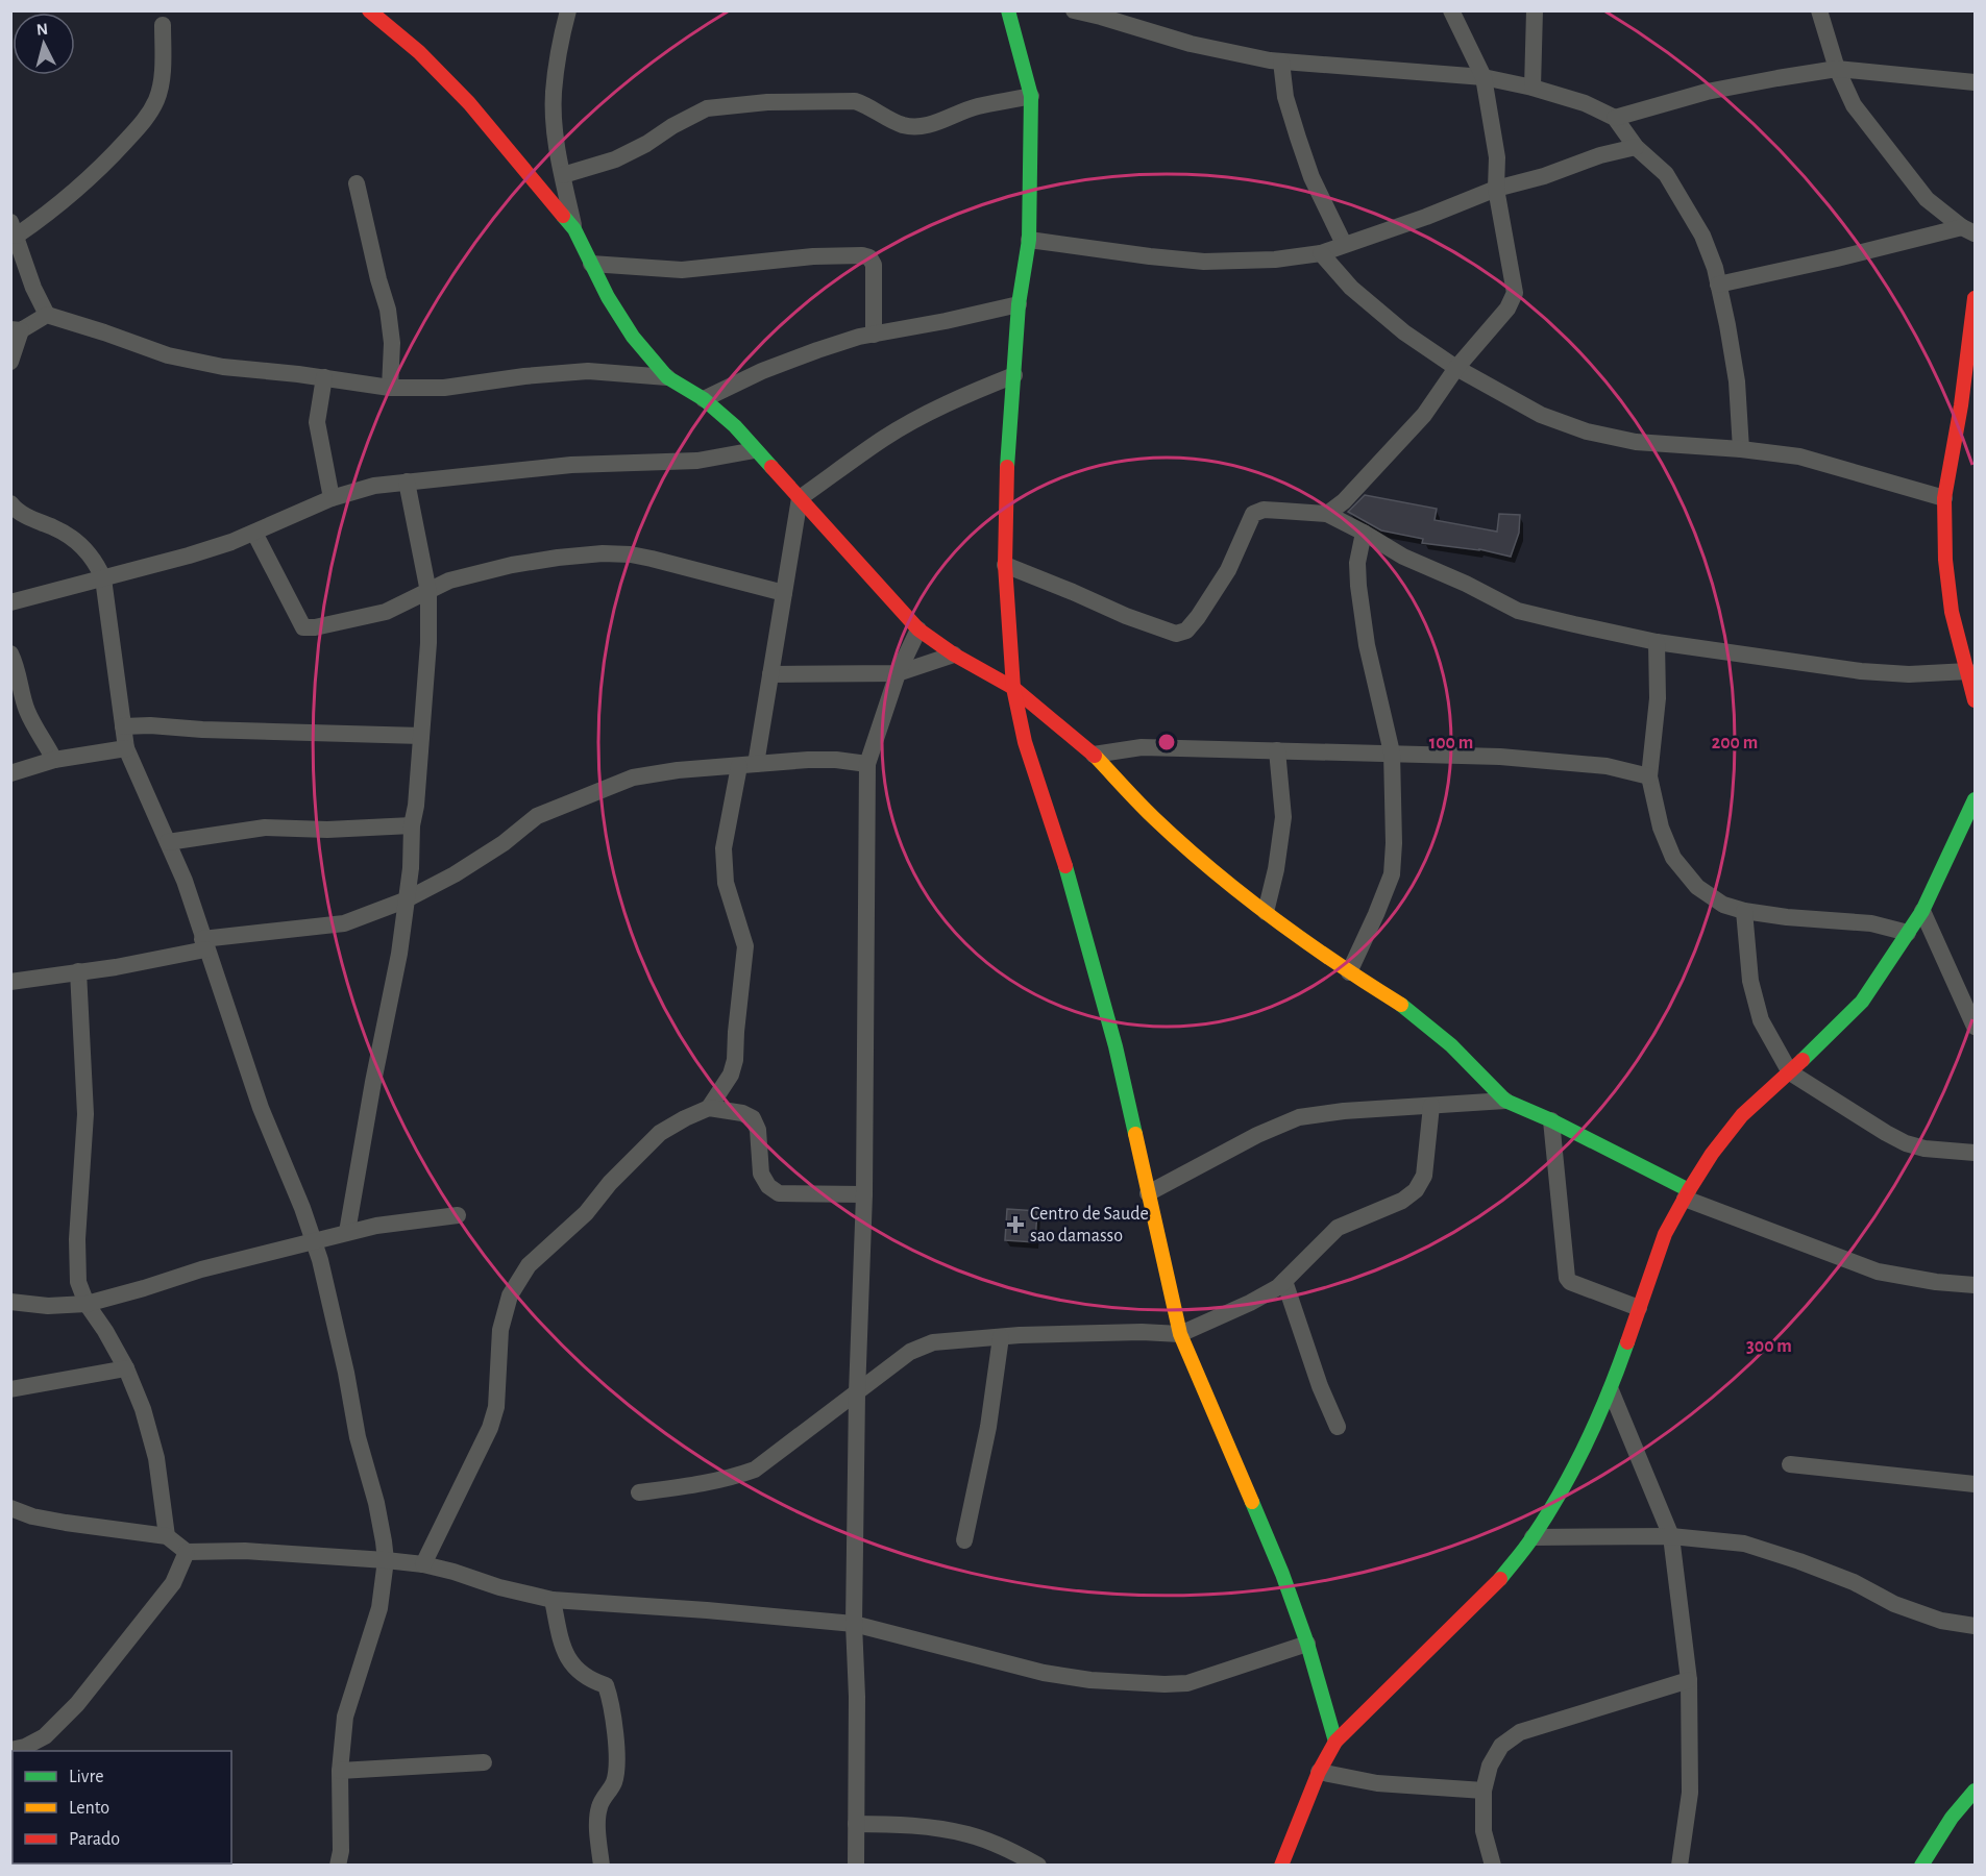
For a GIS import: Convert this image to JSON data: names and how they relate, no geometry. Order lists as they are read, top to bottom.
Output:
{
  "places": {
    "health": ["Centro de Saude sao damasso"]
  },
  "legend": ["Livre", "Lento", "Parado"],
  "north": "top",
  "rings": ["100 m", "200 m", "300 m"]
}
